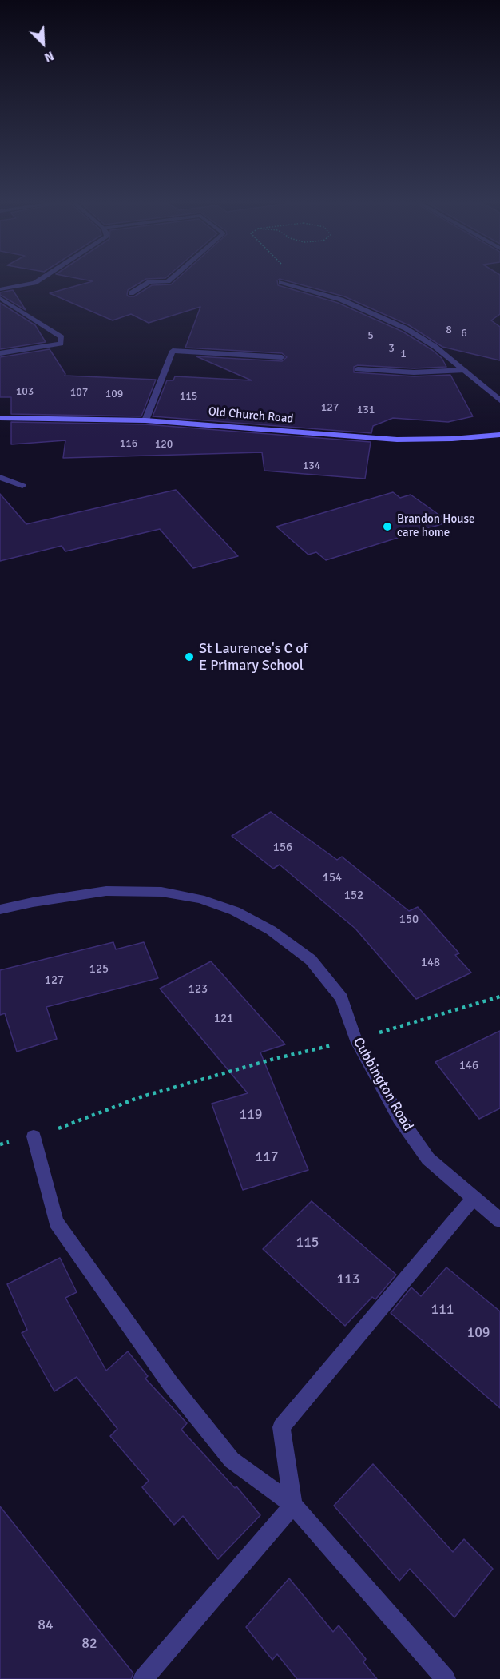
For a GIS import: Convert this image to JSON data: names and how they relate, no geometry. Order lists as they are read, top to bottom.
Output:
{
  "streets": {
    "main road": ["Old Church Road"],
    "street": ["Cubbington Road"]
  },
  "places": ["Brandon House care home", "St Laurence's C of E Primary School"],
  "house_numbers": [
    "8",
    "6",
    "5",
    "3",
    "1",
    "103",
    "107",
    "109",
    "115",
    "127",
    "131",
    "116",
    "120",
    "134",
    "156",
    "154",
    "152",
    "150",
    "148",
    "125",
    "127",
    "123",
    "121",
    "146",
    "119",
    "117",
    "115",
    "113",
    "111",
    "109",
    "84",
    "82"
  ],
  "north": "bottom right"
}
